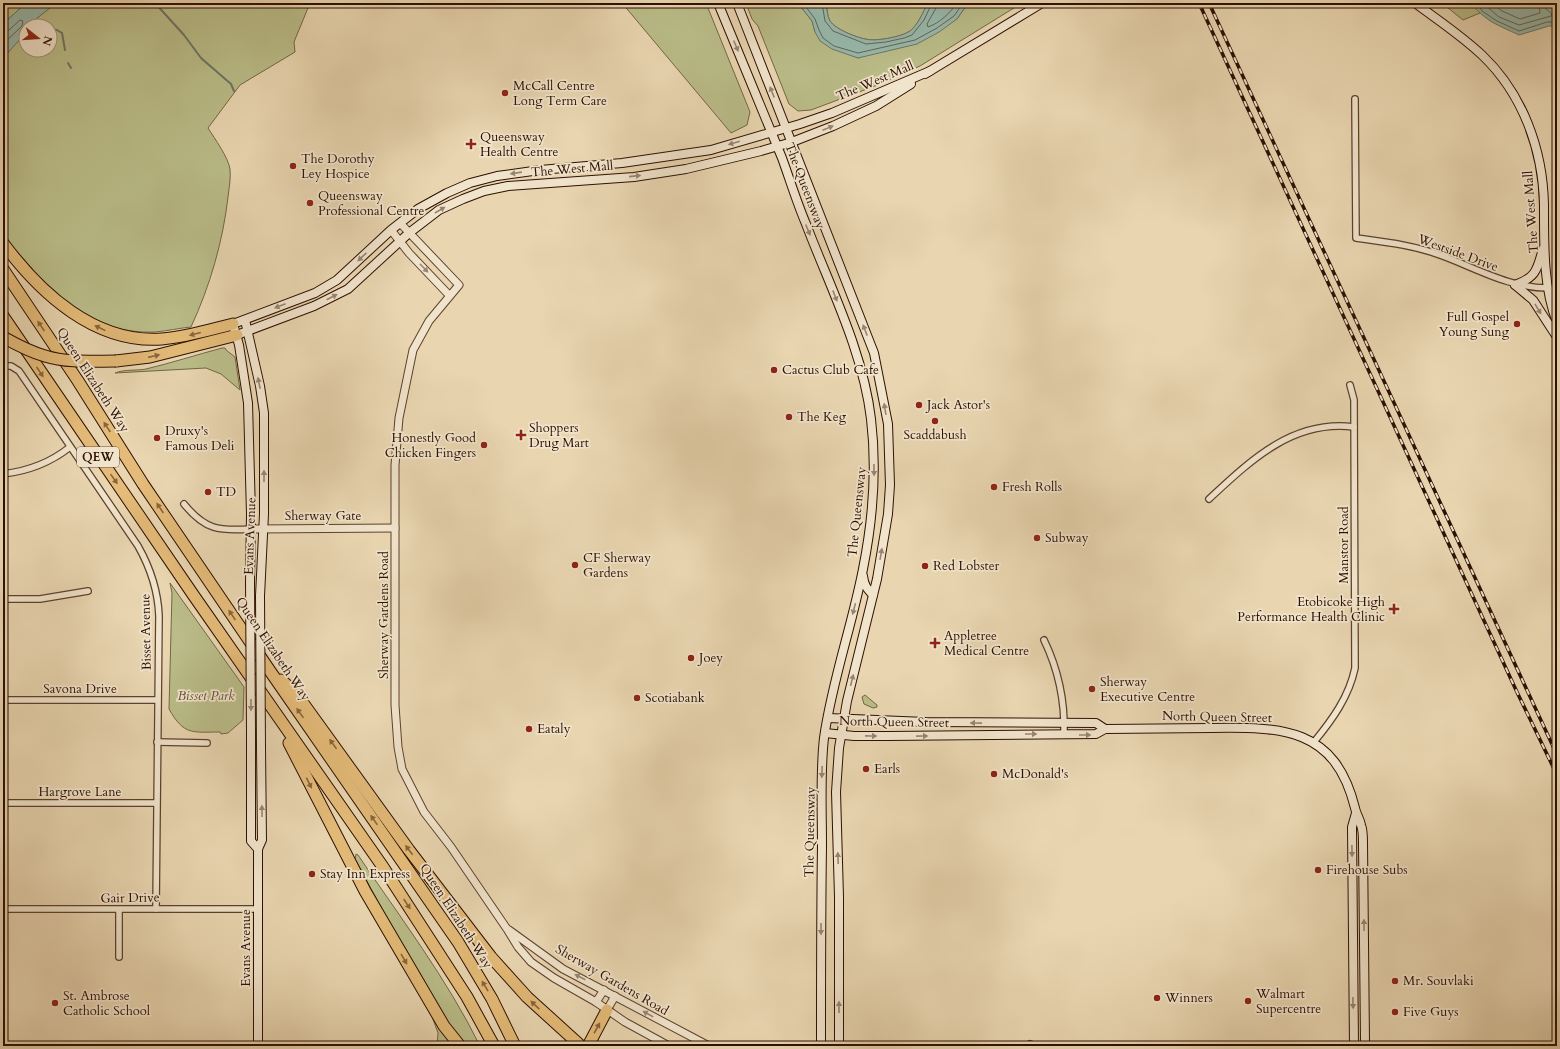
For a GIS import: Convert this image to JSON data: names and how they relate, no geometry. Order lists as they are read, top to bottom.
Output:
{
  "streets": {
    "highway": ["Queen Elizabeth Way", "QEW"],
    "main road": [
      "The West Mall",
      "The Queensway",
      "Evans Avenue",
      "North Queen Street"
    ],
    "street": [
      "Westside Drive",
      "Sherway Gate",
      "Manstor Road",
      "Sherway Gardens Road",
      "Bisset Avenue",
      "Savona Drive",
      "Hargrove Lane",
      "Gair Drive"
    ]
  },
  "crossings": [
    ["The West Mall", "The Queensway"],
    ["The West Mall", "Westside Drive"],
    ["The West Mall", "Evans Avenue"],
    ["The West Mall", "Sherway Gardens Road"],
    ["The Queensway", "North Queen Street"],
    ["Sherway Gate", "Evans Avenue"],
    ["Sherway Gate", "Sherway Gardens Road"],
    ["Evans Avenue", "Gair Drive"],
    ["Manstor Road", "North Queen Street"],
    ["Bisset Avenue", "Savona Drive"],
    ["Bisset Avenue", "Hargrove Lane"],
    ["Bisset Avenue", "Gair Drive"]
  ],
  "parks": ["Bisset Park"],
  "places": {
    "other": [
      "McCall Centre Long Term Care",
      "The Dorothy Ley Hospice",
      "Queensway Professional Centre",
      "Full Gospel Young Sung",
      "Cactus Club Cafe",
      "Jack Astor's",
      "The Keg",
      "Scaddabush",
      "Druxy's Famous Deli",
      "Honestly Good Chicken Fingers",
      "Fresh Rolls",
      "TD",
      "Subway",
      "CF Sherway Gardens",
      "Red Lobster",
      "Joey",
      "Sherway Executive Centre",
      "Scotiabank",
      "Eataly",
      "Earls",
      "McDonald's",
      "Firehouse Subs",
      "Stay Inn Express",
      "Mr. Souvlaki",
      "Winners",
      "Walmart Supercentre",
      "St. Ambrose Catholic School",
      "Five Guys"
    ],
    "health": [
      "Queensway Health Centre",
      "Shoppers Drug Mart",
      "Etobicoke High Performance Health Clinic",
      "Appletree Medical Centre"
    ]
  },
  "north": "right"
}
